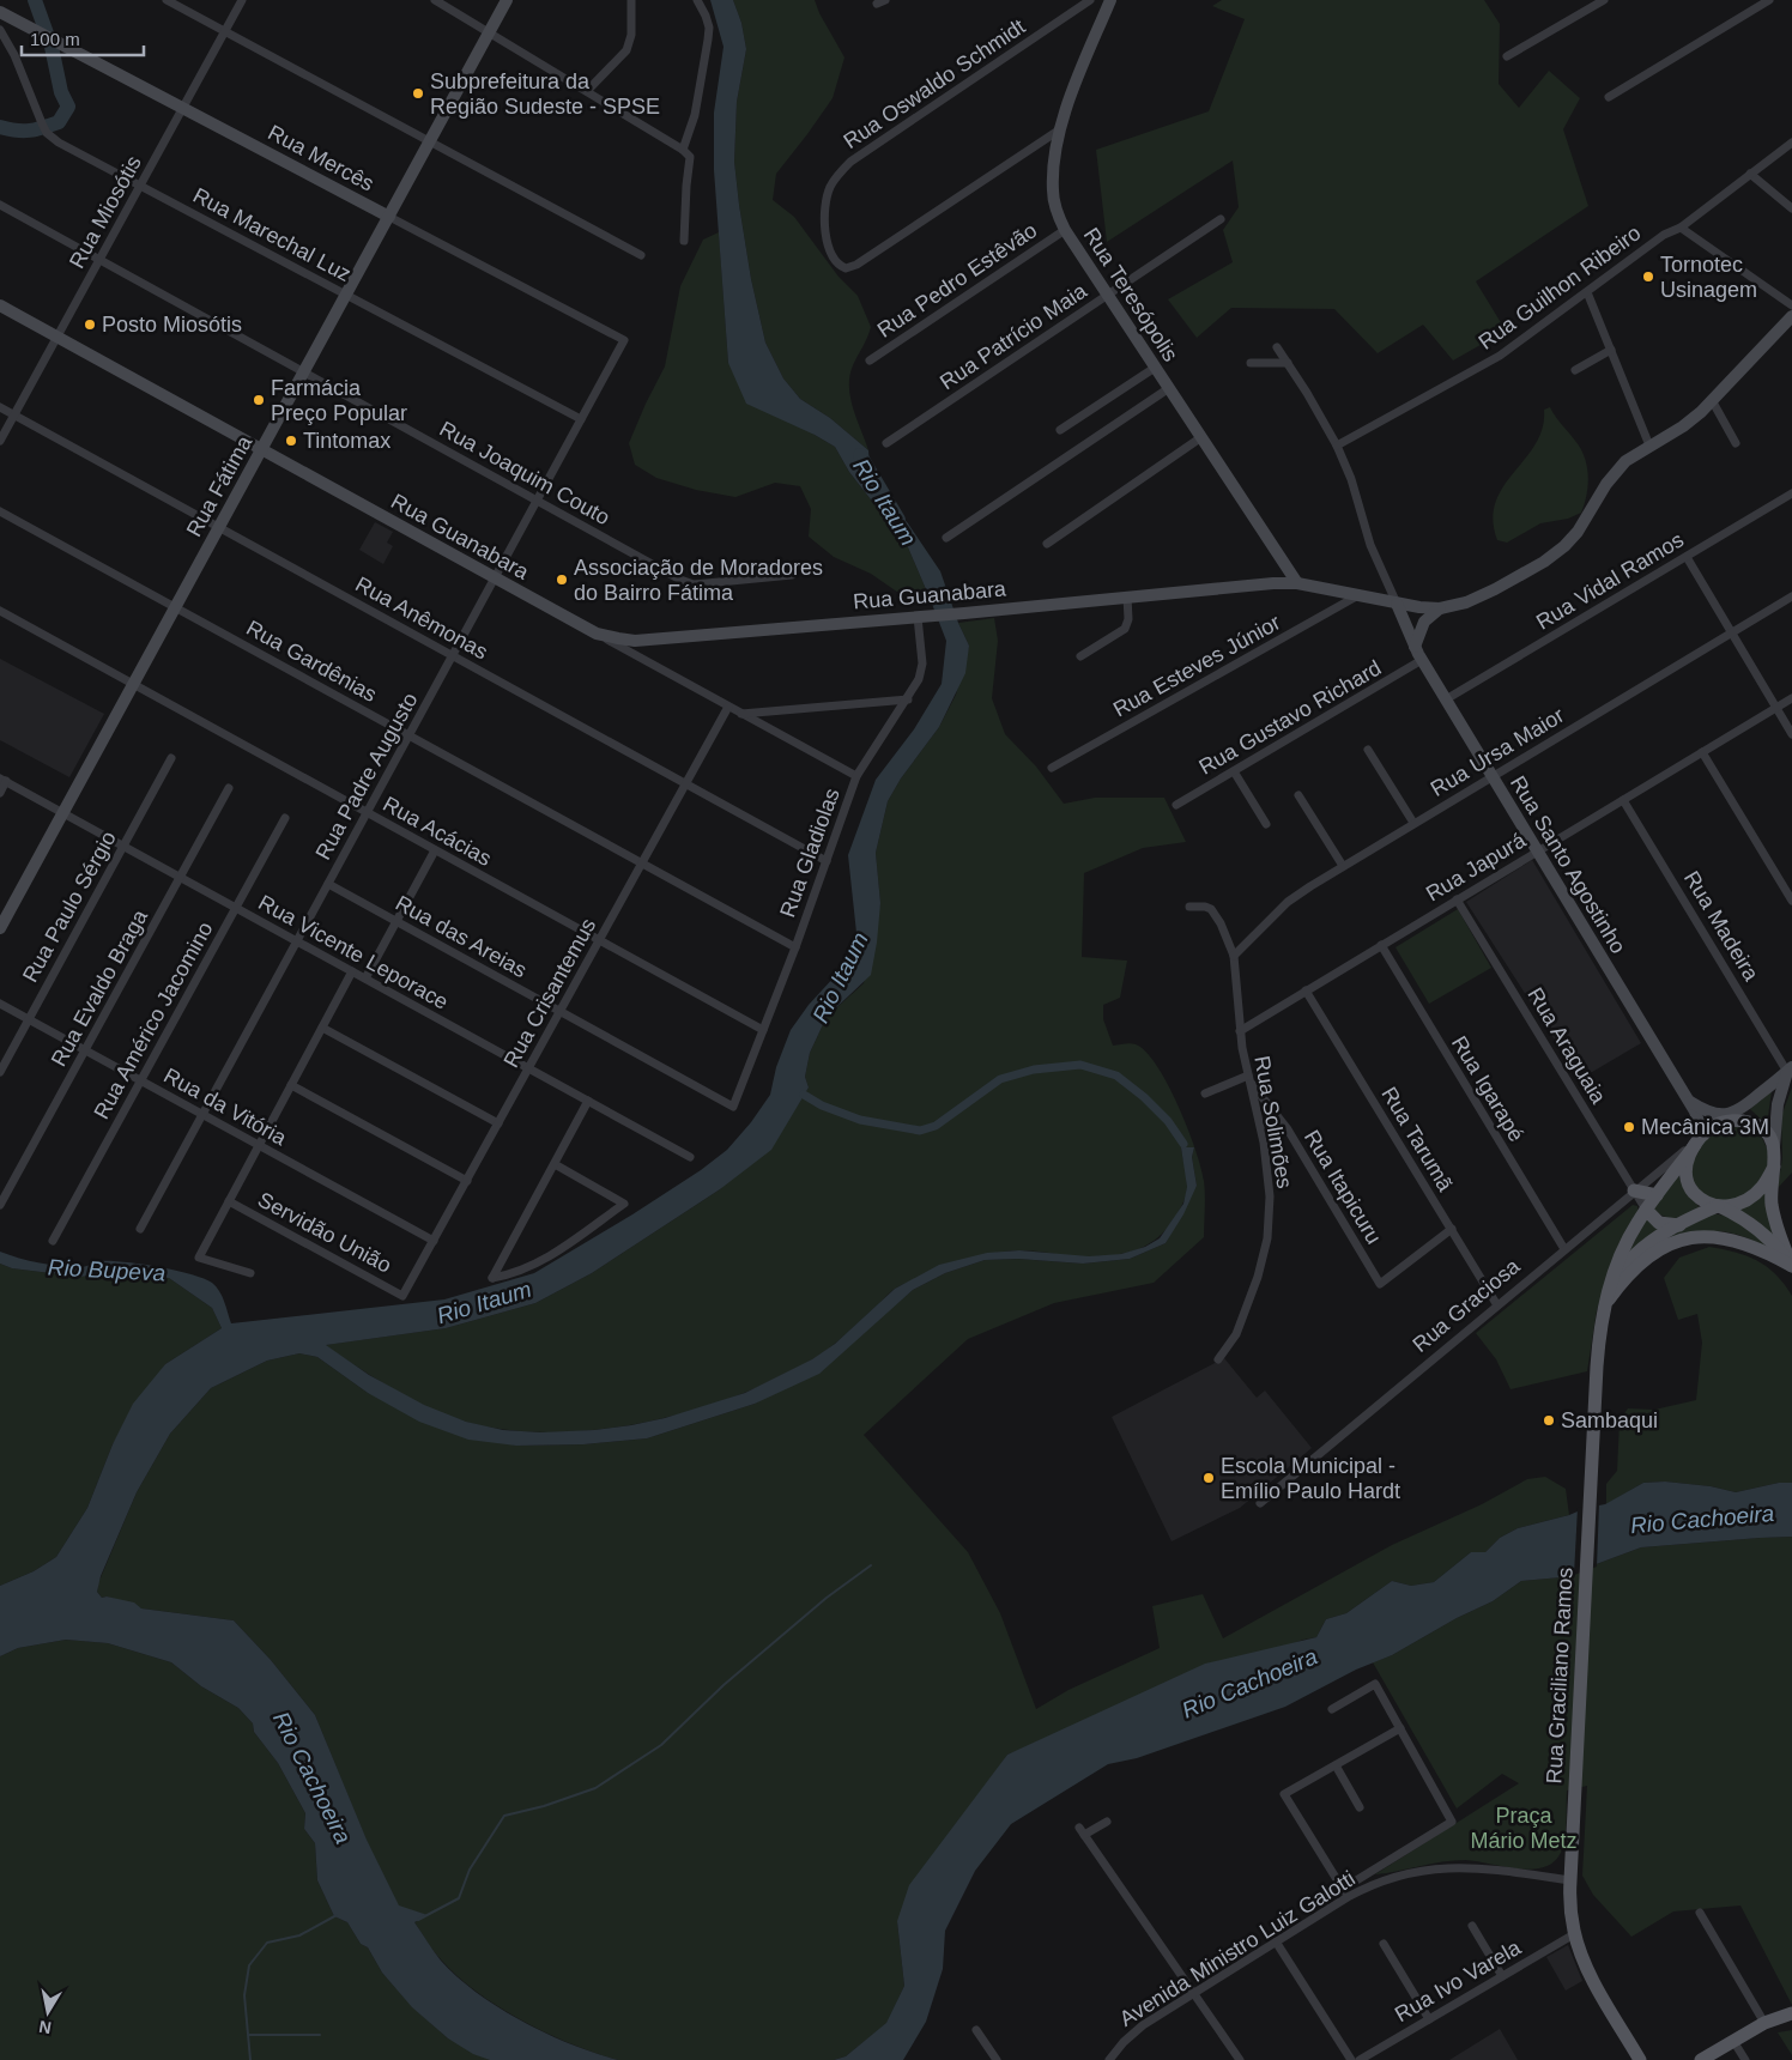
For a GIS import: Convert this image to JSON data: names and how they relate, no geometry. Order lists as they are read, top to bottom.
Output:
{
  "streets": {
    "main road": [
      "Rua Mercês",
      "Rua Teresópolis",
      "Rua Fátima",
      "Rua Guanabara",
      "Rua Santo Agostinho",
      "Rua Graciliano Ramos"
    ],
    "street": [
      "Rua Oswaldo Schmidt",
      "Rua Miosótis",
      "Rua Marechal Luz",
      "Rua Pedro Estêvão",
      "Rua Guilhon Ribeiro",
      "Rua Patrício Maia",
      "Rua Joaquim Couto",
      "Rua Vidal Ramos",
      "Rua Anêmonas",
      "Rua Gardênias",
      "Rua Esteves Júnior",
      "Rua Gustavo Richard",
      "Rua Ursa Maior",
      "Rua Padre Augusto",
      "Rua Acácias",
      "Rua Gladiolas",
      "Rua Japurá",
      "Rua Paulo Sérgio",
      "Rua Madeira",
      "Rua das Areias",
      "Rua Vicente Leporace",
      "Rua Evaldo Braga",
      "Rua Crisantemus",
      "Rua Américo Jacomino",
      "Rua Araguaia",
      "Rua Igarapé",
      "Rua da Vitória",
      "Rua Solimões",
      "Rua Tarumã",
      "Rua Itapicuru",
      "Servidão União",
      "Rua Graciosa",
      "Avenida Ministro Luiz Galotti",
      "Rua Ivo Varela"
    ]
  },
  "crossings": [
    ["Rua Oswaldo Schmidt", "Rua Teresópolis"],
    ["Rua Mercês", "Rua Miosótis"],
    ["Rua Mercês", "Rua Fátima"],
    ["Rua Mercês", "Rua Padre Augusto"],
    ["Rua Miosótis", "Rua Marechal Luz"],
    ["Rua Miosótis", "Rua Joaquim Couto"],
    ["Rua Miosótis", "Rua Guanabara"],
    ["Rua Miosótis", "Rua Anêmonas"],
    ["Rua Marechal Luz", "Rua Fátima"],
    ["Rua Marechal Luz", "Rua Padre Augusto"],
    ["Rua Pedro Estêvão", "Rua Teresópolis"],
    ["Rua Guilhon Ribeiro", "Rua Santo Agostinho"],
    ["Rua Teresópolis", "Rua Patrício Maia"],
    ["Rua Teresópolis", "Rua Guanabara"],
    ["Rua Joaquim Couto", "Rua Fátima"],
    ["Rua Joaquim Couto", "Rua Padre Augusto"],
    ["Rua Fátima", "Rua Guanabara"],
    ["Rua Fátima", "Rua Anêmonas"],
    ["Rua Fátima", "Rua Gardênias"],
    ["Rua Fátima", "Rua Acácias"],
    ["Rua Fátima", "Rua Vicente Leporace"],
    ["Rua Guanabara", "Rua Esteves Júnior"],
    ["Rua Guanabara", "Rua Padre Augusto"],
    ["Rua Guanabara", "Rua Gladiolas"],
    ["Rua Guanabara", "Rua Santo Agostinho"],
    ["Rua Vidal Ramos", "Rua Santo Agostinho"],
    ["Rua Anêmonas", "Rua Padre Augusto"],
    ["Rua Anêmonas", "Rua Gladiolas"],
    ["Rua Anêmonas", "Rua Crisantemus"],
    ["Rua Gardênias", "Rua Padre Augusto"],
    ["Rua Gardênias", "Rua Gladiolas"],
    ["Rua Gardênias", "Rua Crisantemus"],
    ["Rua Gustavo Richard", "Rua Santo Agostinho"],
    ["Rua Ursa Maior", "Rua Santo Agostinho"],
    ["Rua Ursa Maior", "Rua Solimões"],
    ["Rua Padre Augusto", "Rua Acácias"],
    ["Rua Padre Augusto", "Rua das Areias"],
    ["Rua Padre Augusto", "Rua Vicente Leporace"],
    ["Rua Padre Augusto", "Rua da Vitória"],
    ["Rua Acácias", "Rua Gladiolas"],
    ["Rua Acácias", "Rua Crisantemus"],
    ["Rua Gladiolas", "Rua das Areias"],
    ["Rua Santo Agostinho", "Rua Japurá"],
    ["Rua Santo Agostinho", "Rua Graciosa"],
    ["Rua Santo Agostinho", "Rua Graciliano Ramos"],
    ["Rua Japurá", "Rua Madeira"],
    ["Rua Japurá", "Rua Araguaia"],
    ["Rua Japurá", "Rua Igarapé"],
    ["Rua Japurá", "Rua Solimões"],
    ["Rua Japurá", "Rua Tarumã"],
    ["Rua Paulo Sérgio", "Rua Vicente Leporace"],
    ["Rua Paulo Sérgio", "Rua da Vitória"],
    ["Rua das Areias", "Rua Crisantemus"],
    ["Rua Vicente Leporace", "Rua Evaldo Braga"],
    ["Rua Vicente Leporace", "Rua Crisantemus"],
    ["Rua Vicente Leporace", "Rua Américo Jacomino"],
    ["Rua Evaldo Braga", "Rua da Vitória"],
    ["Rua Crisantemus", "Rua da Vitória"],
    ["Rua Crisantemus", "Servidão União"],
    ["Rua Américo Jacomino", "Rua da Vitória"],
    ["Rua Araguaia", "Rua Graciosa"],
    ["Rua Araguaia", "Rua Graciliano Ramos"],
    ["Rua Igarapé", "Rua Graciosa"],
    ["Rua Solimões", "Rua Itapicuru"],
    ["Rua Tarumã", "Rua Itapicuru"],
    ["Rua Tarumã", "Rua Graciosa"],
    ["Rua Graciosa", "Rua Graciliano Ramos"],
    ["Rua Graciliano Ramos", "Avenida Ministro Luiz Galotti"],
    ["Rua Graciliano Ramos", "Rua Ivo Varela"]
  ],
  "water": ["Rio Itaum", "Rio Bupeva", "Rio Cachoeira"],
  "parks": ["Praça Mário Metz"],
  "places": [
    "Subprefeitura da Região Sudeste - SPSE",
    "Tornotec Usinagem",
    "Posto Miosótis",
    "Farmácia Preço Popular",
    "Tintomax",
    "Associação de Moradores do Bairro Fátima",
    "Mecânica 3M",
    "Sambaqui",
    "Escola Municipal - Emílio Paulo Hardt"
  ],
  "scale_bar": "100 m",
  "north": "bottom"
}
